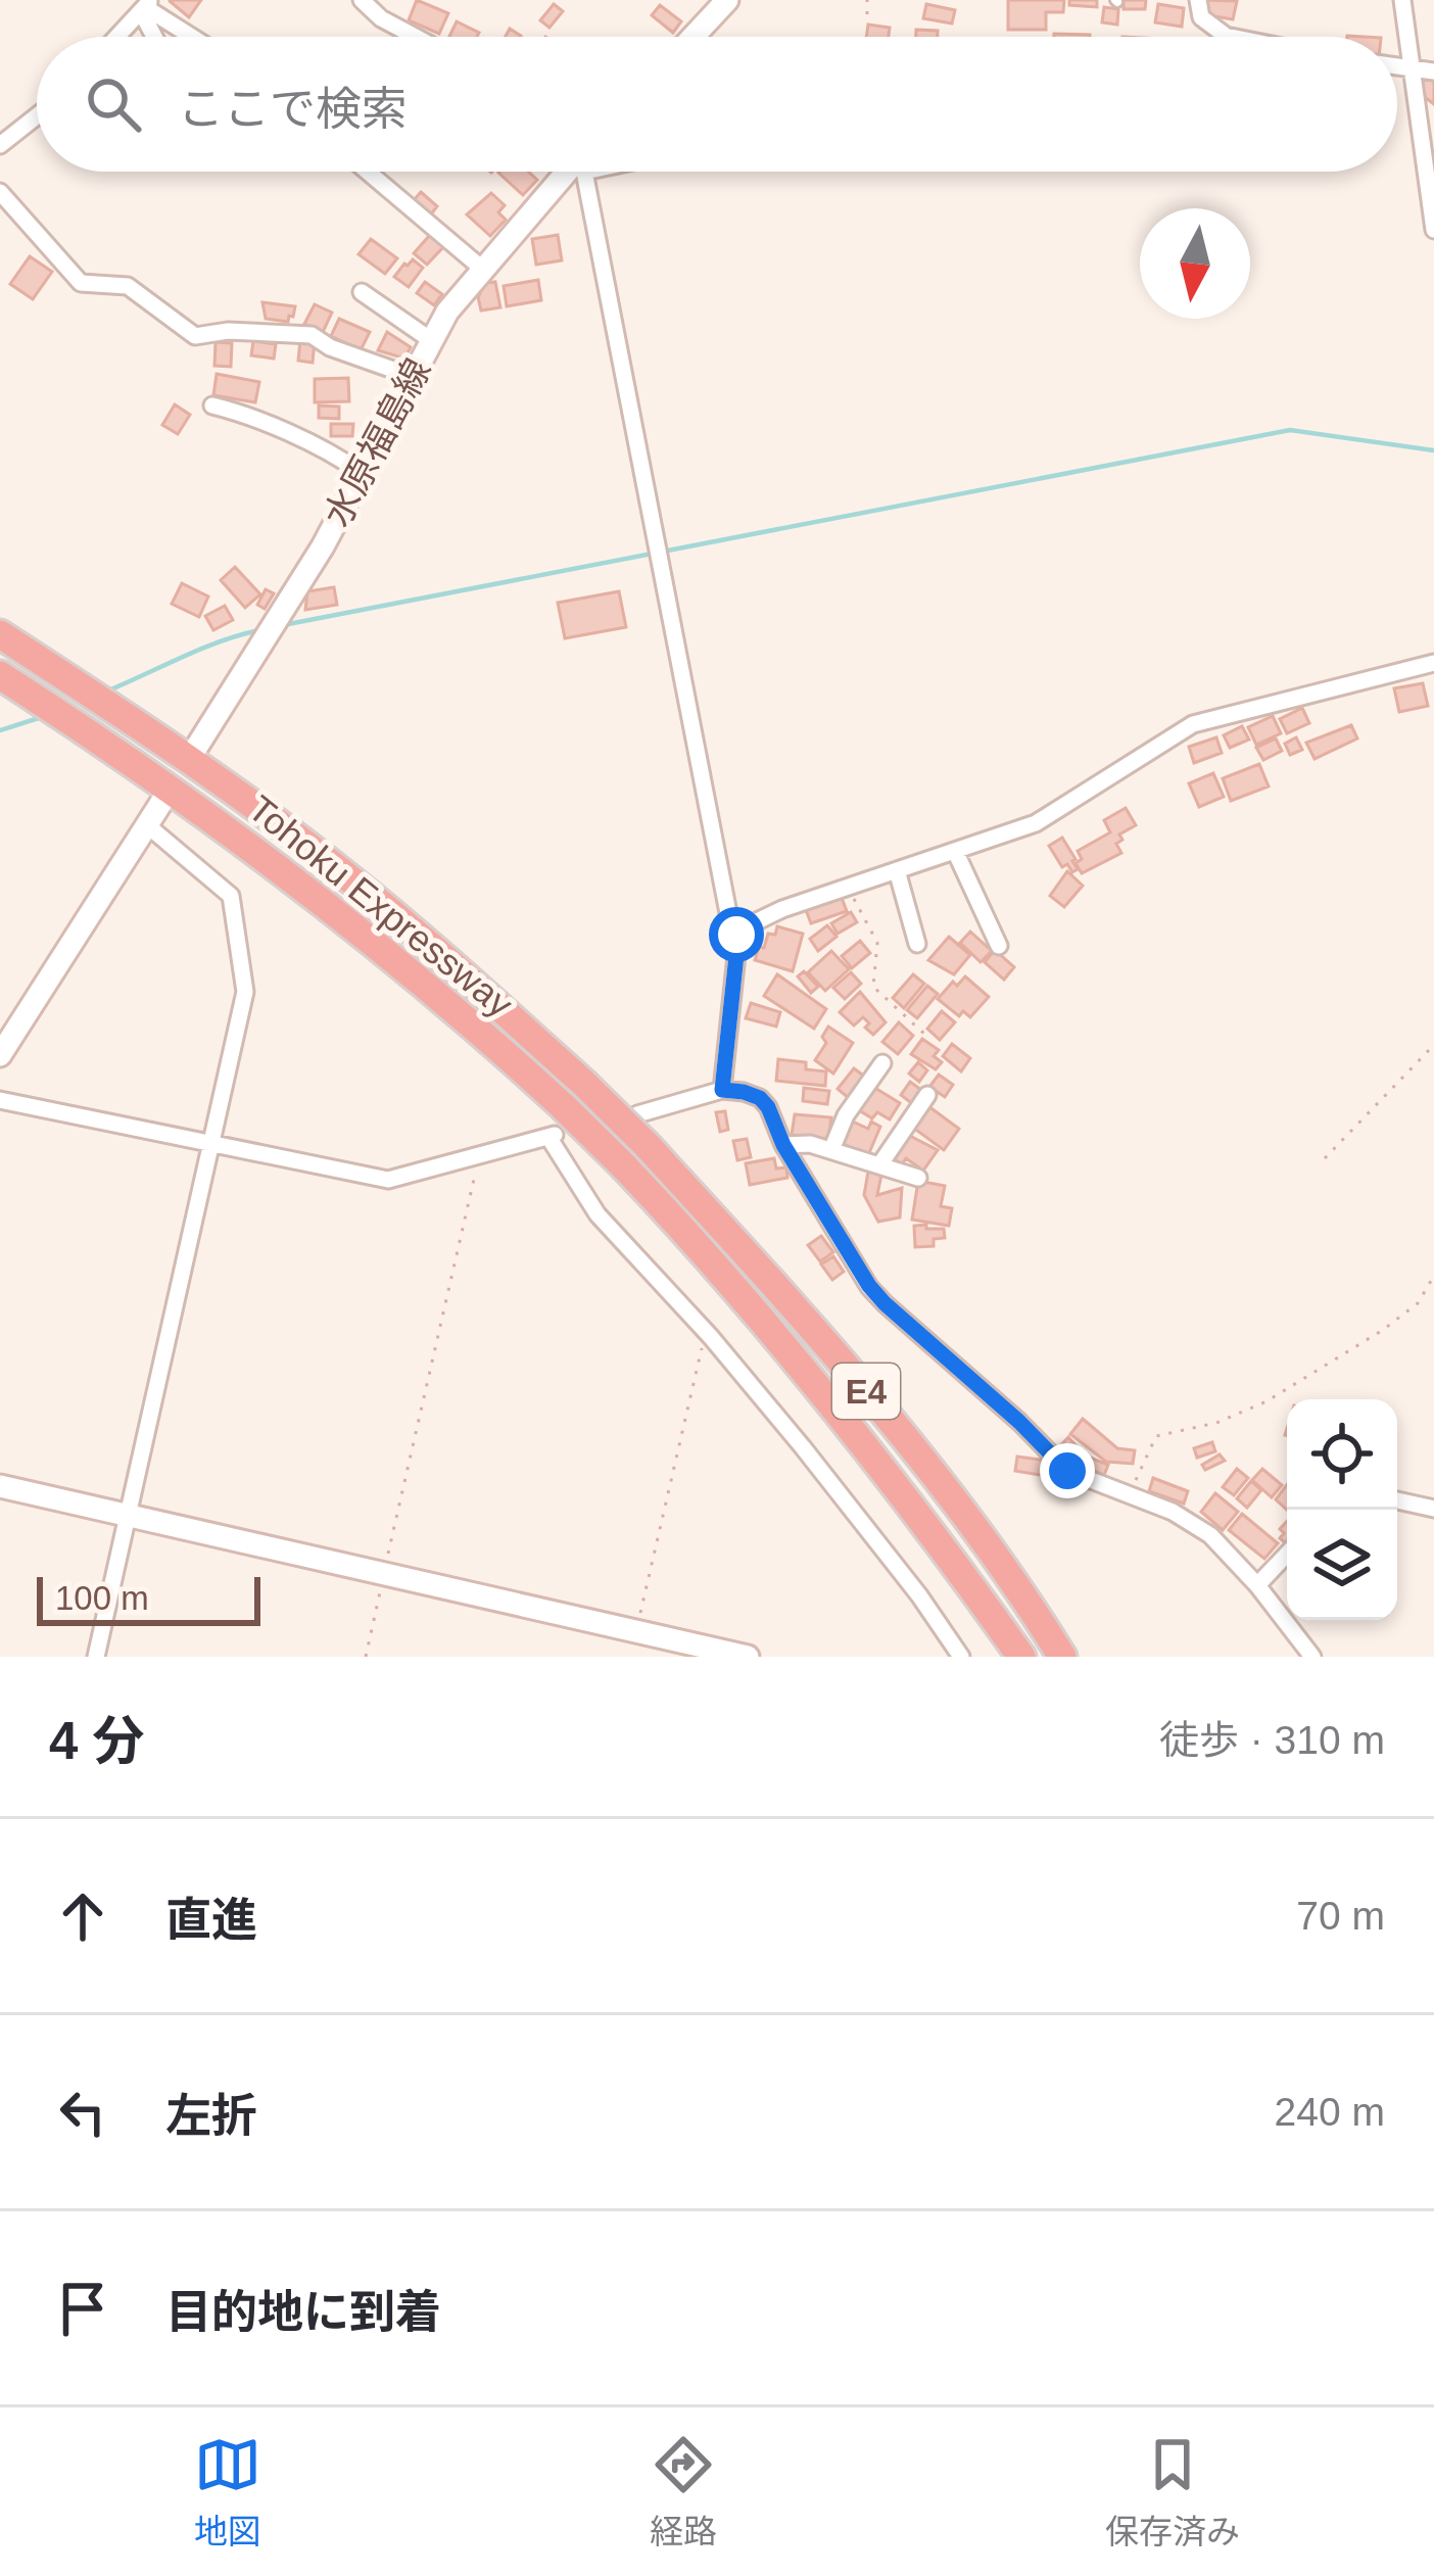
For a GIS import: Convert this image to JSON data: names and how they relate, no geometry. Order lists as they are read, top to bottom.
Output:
{
  "streets": {
    "highway": ["Tohoku Expressway", "E4"],
    "main road": ["水原福島線"]
  },
  "crossings": [
    ["水原福島線", "Tohoku Expressway"],
    ["水原福島線", "E4"],
    ["Tohoku Expressway", "E4"]
  ],
  "scale_bar": "100 m",
  "north": "bottom",
  "page": {
    "search": "ここで検索",
    "scale": "100 m",
    "heading": ["4 分", "徒歩 · 310 m"],
    "list": [
      ["直進", "70 m"],
      ["左折", "240 m"],
      "目的地に到着"
    ],
    "nav": ["地図", "経路", "保存済み"]
  }
}
